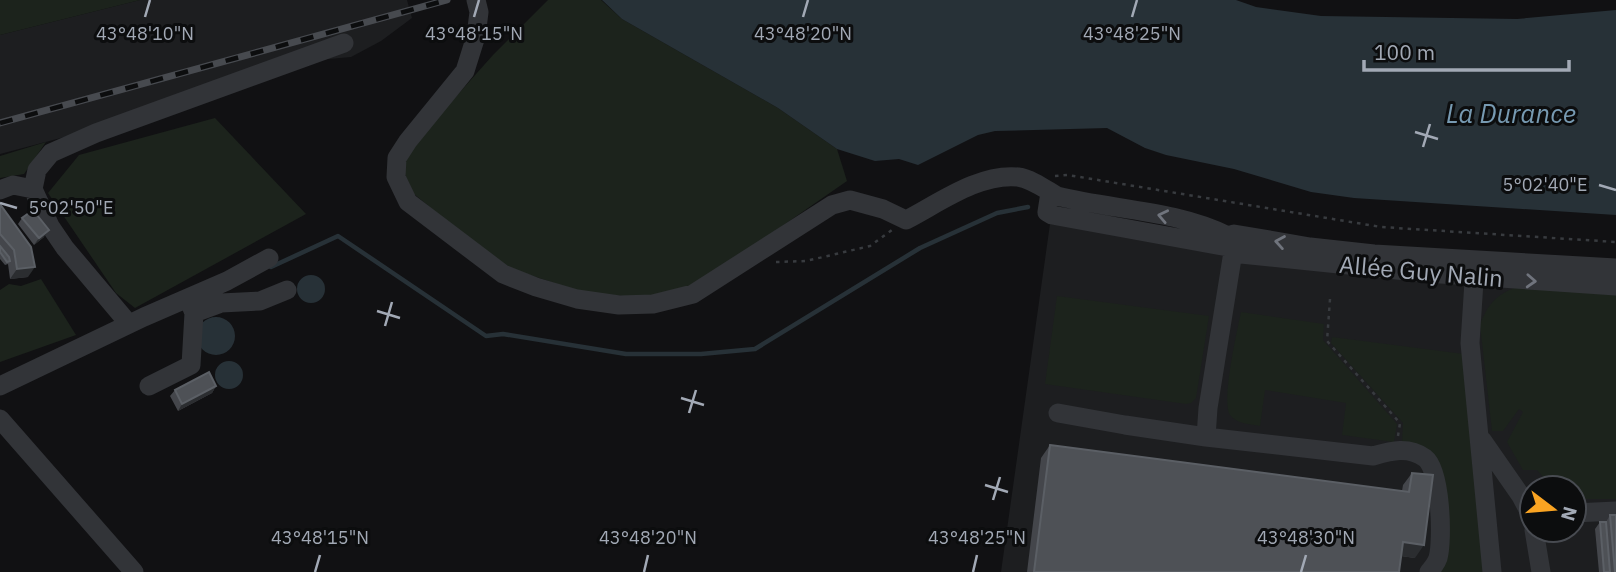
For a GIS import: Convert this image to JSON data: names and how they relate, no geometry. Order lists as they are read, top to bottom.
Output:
{
  "streets": {
    "street": ["Allée Guy Nalin"]
  },
  "water": ["La Durance"],
  "scale_bar": "100 m",
  "north": "right",
  "coordinates": [
    "43°48'10\"N",
    "43°48'15\"N",
    "43°48'20\"N",
    "43°48'25\"N",
    "5°02'40\"E",
    "5°02'50\"E",
    "43°48'30\"N"
  ]
}
